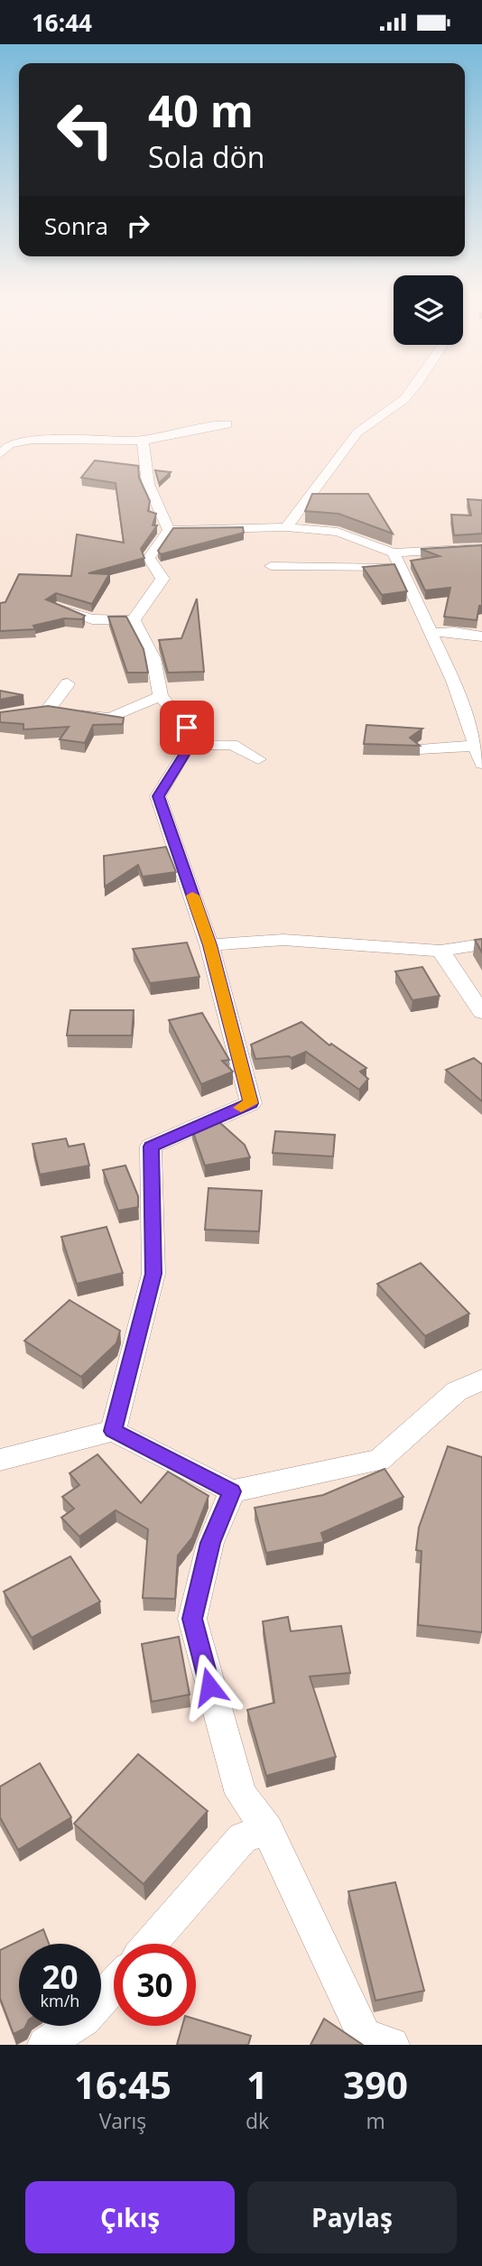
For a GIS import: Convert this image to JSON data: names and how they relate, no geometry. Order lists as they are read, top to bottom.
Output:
{
  "page": {
    "status": "16:44",
    "turn": ["40 m", "Sola dön"],
    "then": "Sonra",
    "speed": "20 km/h",
    "limit": "30",
    "eta": [
      "16:45",
      "Varış",
      "1",
      "dk",
      "390",
      "m"
    ],
    "buttons": ["Çıkış", "Paylaş"]
  }
}
